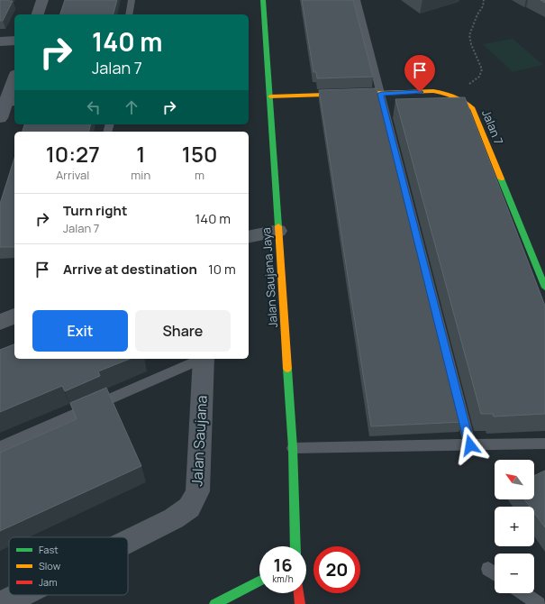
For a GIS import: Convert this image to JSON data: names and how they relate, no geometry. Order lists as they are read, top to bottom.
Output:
{
  "streets": {
    "main road": ["Jalan 7", "Jalan Saujana Jaya"],
    "street": ["Jalan Saujana"]
  },
  "crossings": [
    ["Jalan 7", "Jalan Saujana Jaya"]
  ],
  "legend": ["Fast", "Slow", "Jam"],
  "north": "top left",
  "page": {
    "turn": ["140 m", "Jalan 7"],
    "eta": [
      "10:27",
      "Arrival",
      "1",
      "min",
      "150",
      "m"
    ],
    "list": [
      {
        "name": "Turn right",
        "note": "Jalan 7",
        "value": "140 m"
      },
      {
        "name": "Arrive at destination",
        "value": "10 m"
      }
    ],
    "buttons": ["Exit", "Share"],
    "map_buttons": ["+", "−"],
    "speed": "16 km/h",
    "limit": "20"
  }
}
